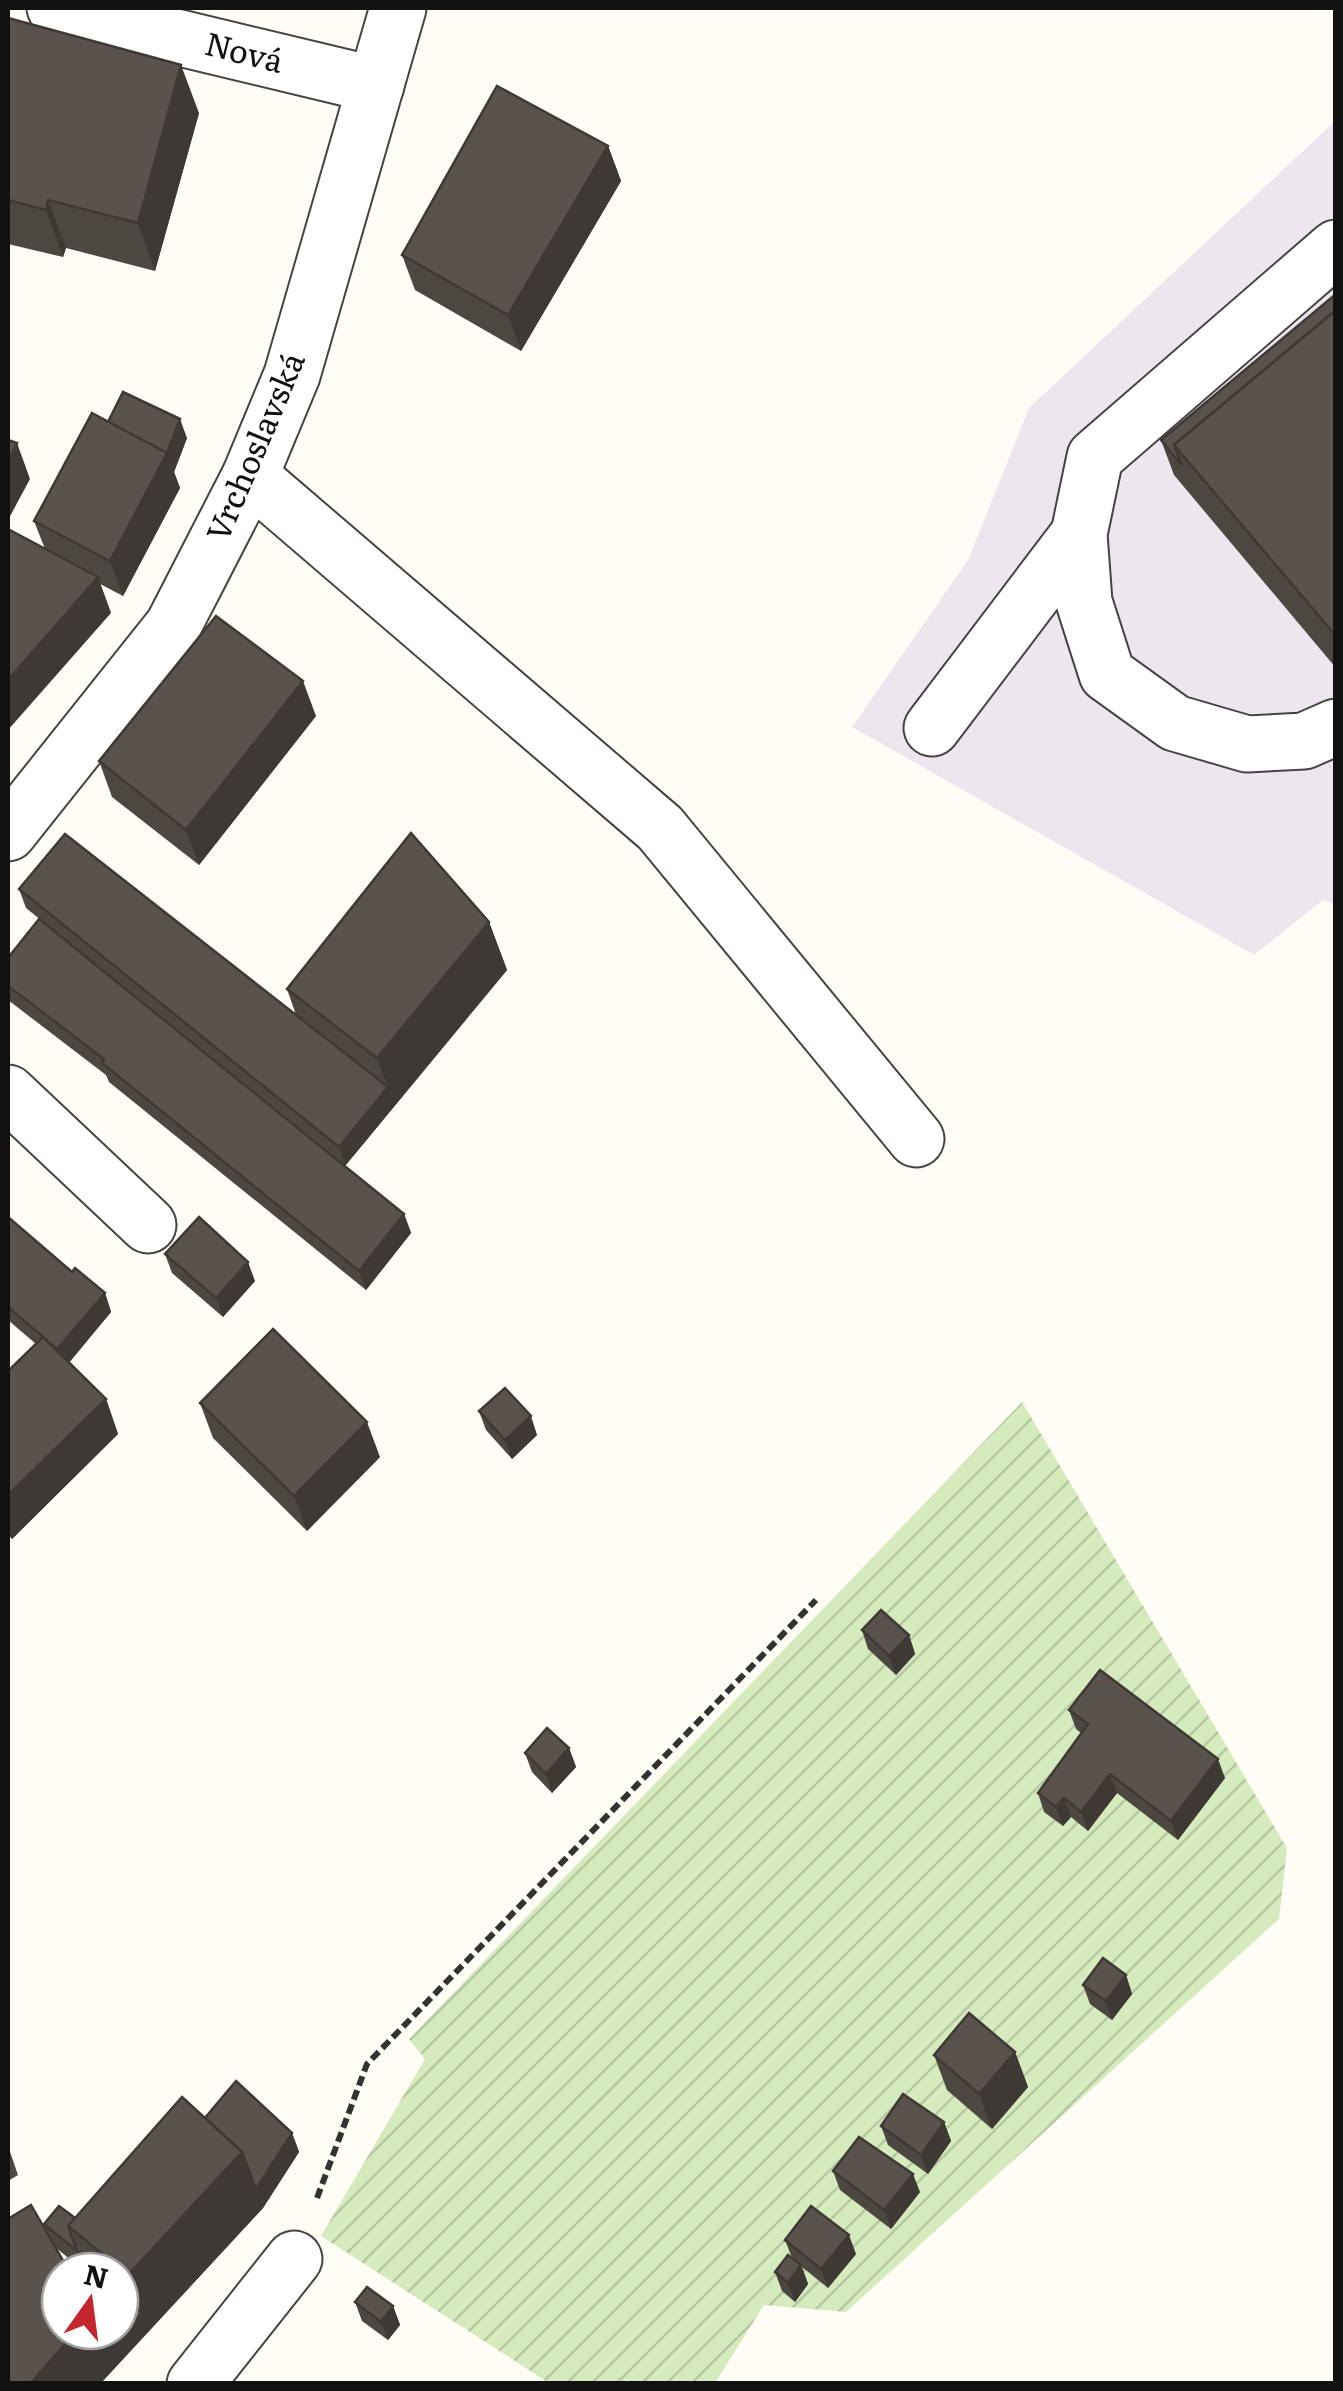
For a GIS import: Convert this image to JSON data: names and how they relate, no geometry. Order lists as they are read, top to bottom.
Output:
{
  "streets": {
    "street": ["Nová", "Vrchoslavská"]
  },
  "crossings": [
    ["Nová", "Vrchoslavská"]
  ],
  "north": "top"
}
